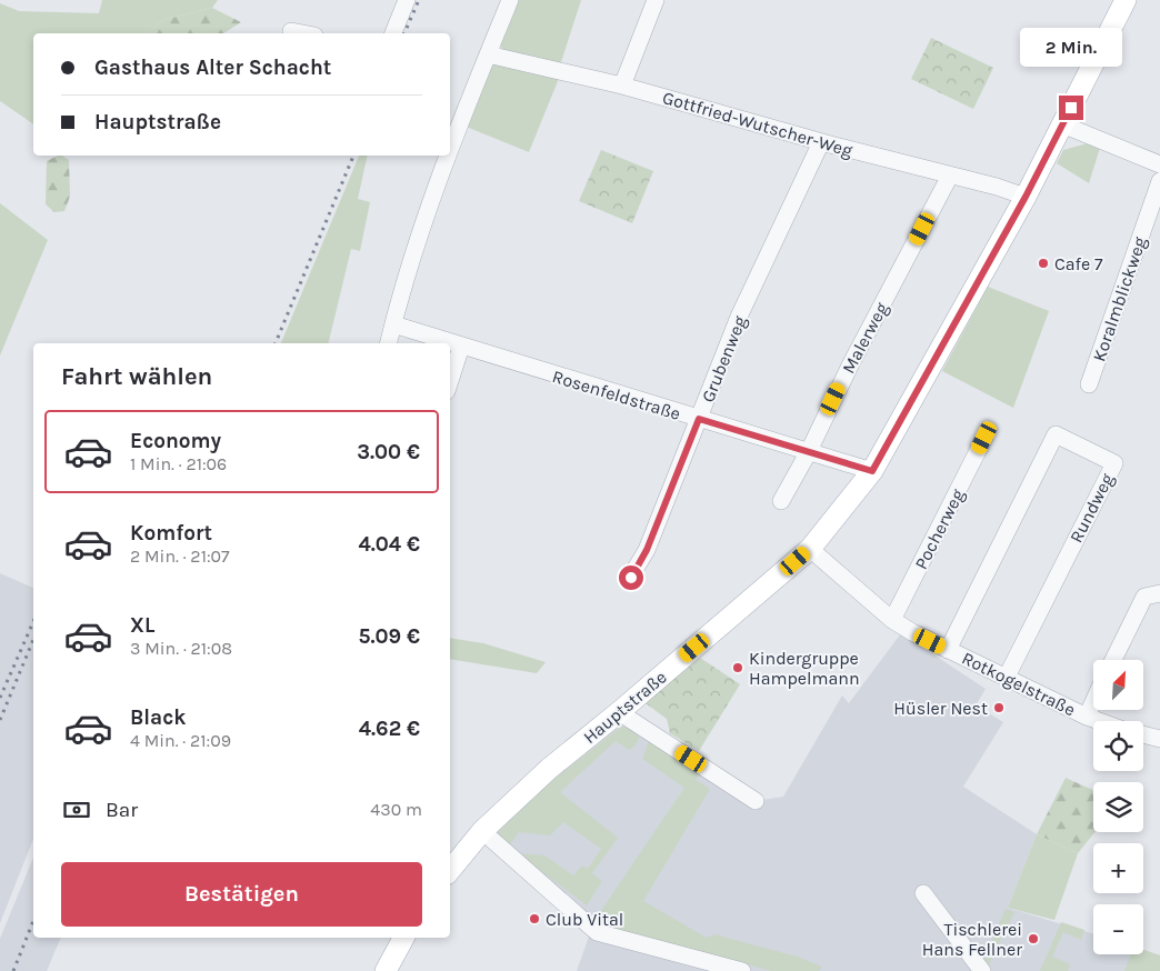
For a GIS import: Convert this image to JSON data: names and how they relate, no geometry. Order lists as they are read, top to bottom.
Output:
{
  "streets": {
    "main road": ["Hauptstraße"],
    "street": [
      "Gottfried-Wutscher-Weg",
      "Koralmblickweg",
      "Malerweg",
      "Grubenweg",
      "Rosenfeldstraße",
      "Rundweg",
      "Pocherweg",
      "Rotkogelstraße"
    ]
  },
  "crossings": [
    ["Gottfried-Wutscher-Weg", "Malerweg"],
    ["Gottfried-Wutscher-Weg", "Grubenweg"],
    ["Gottfried-Wutscher-Weg", "Hauptstraße"],
    ["Malerweg", "Rosenfeldstraße"],
    ["Grubenweg", "Rosenfeldstraße"],
    ["Rosenfeldstraße", "Hauptstraße"],
    ["Rundweg", "Rotkogelstraße"],
    ["Pocherweg", "Rotkogelstraße"],
    ["Rotkogelstraße", "Hauptstraße"]
  ],
  "places": [
    "Cafe 7",
    "Kindergruppe Hampelmann",
    "Hüsler Nest",
    "Club Vital",
    "Tischlerei Hans Fellner"
  ],
  "north": "top right",
  "page": {
    "bubble": "2 Min.",
    "banner": ["Gasthaus Alter Schacht", "Hauptstraße"],
    "heading": "Fahrt wählen",
    "list": [
      {
        "name": "Economy",
        "note": "1 Min. · 21:06",
        "value": "3.00 €"
      },
      {
        "name": "Komfort",
        "note": "2 Min. · 21:07",
        "value": "4.04 €"
      },
      {
        "name": "XL",
        "note": "3 Min. · 21:08",
        "value": "5.09 €"
      },
      {
        "name": "Black",
        "note": "4 Min. · 21:09",
        "value": "4.62 €"
      }
    ],
    "map_buttons": ["+", "−"],
    "pay": ["Bar", "430 m"],
    "buttons": "Bestätigen"
  }
}
